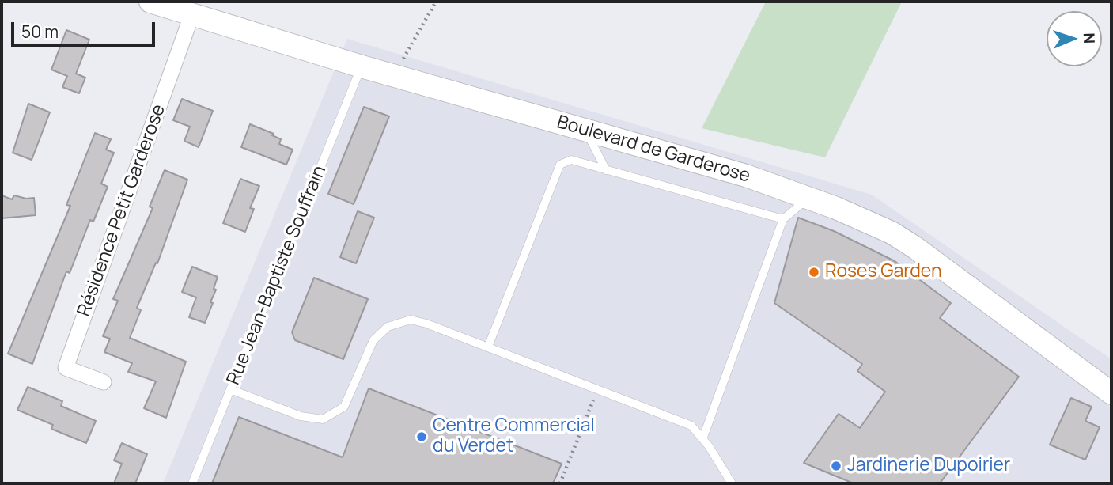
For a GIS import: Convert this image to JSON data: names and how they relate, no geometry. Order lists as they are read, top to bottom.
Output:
{
  "streets": {
    "main road": ["Boulevard de Garderose"],
    "street": ["Résidence Petit Garderose"],
    "lane": ["Rue Jean-Baptiste Souffrain"]
  },
  "crossings": [
    ["Boulevard de Garderose", "Résidence Petit Garderose"],
    ["Boulevard de Garderose", "Rue Jean-Baptiste Souffrain"]
  ],
  "places": ["Roses Garden", "Centre Commercial du Verdet", "Jardinerie Dupoirier"],
  "scale_bar": "50 m",
  "north": "right"
}
